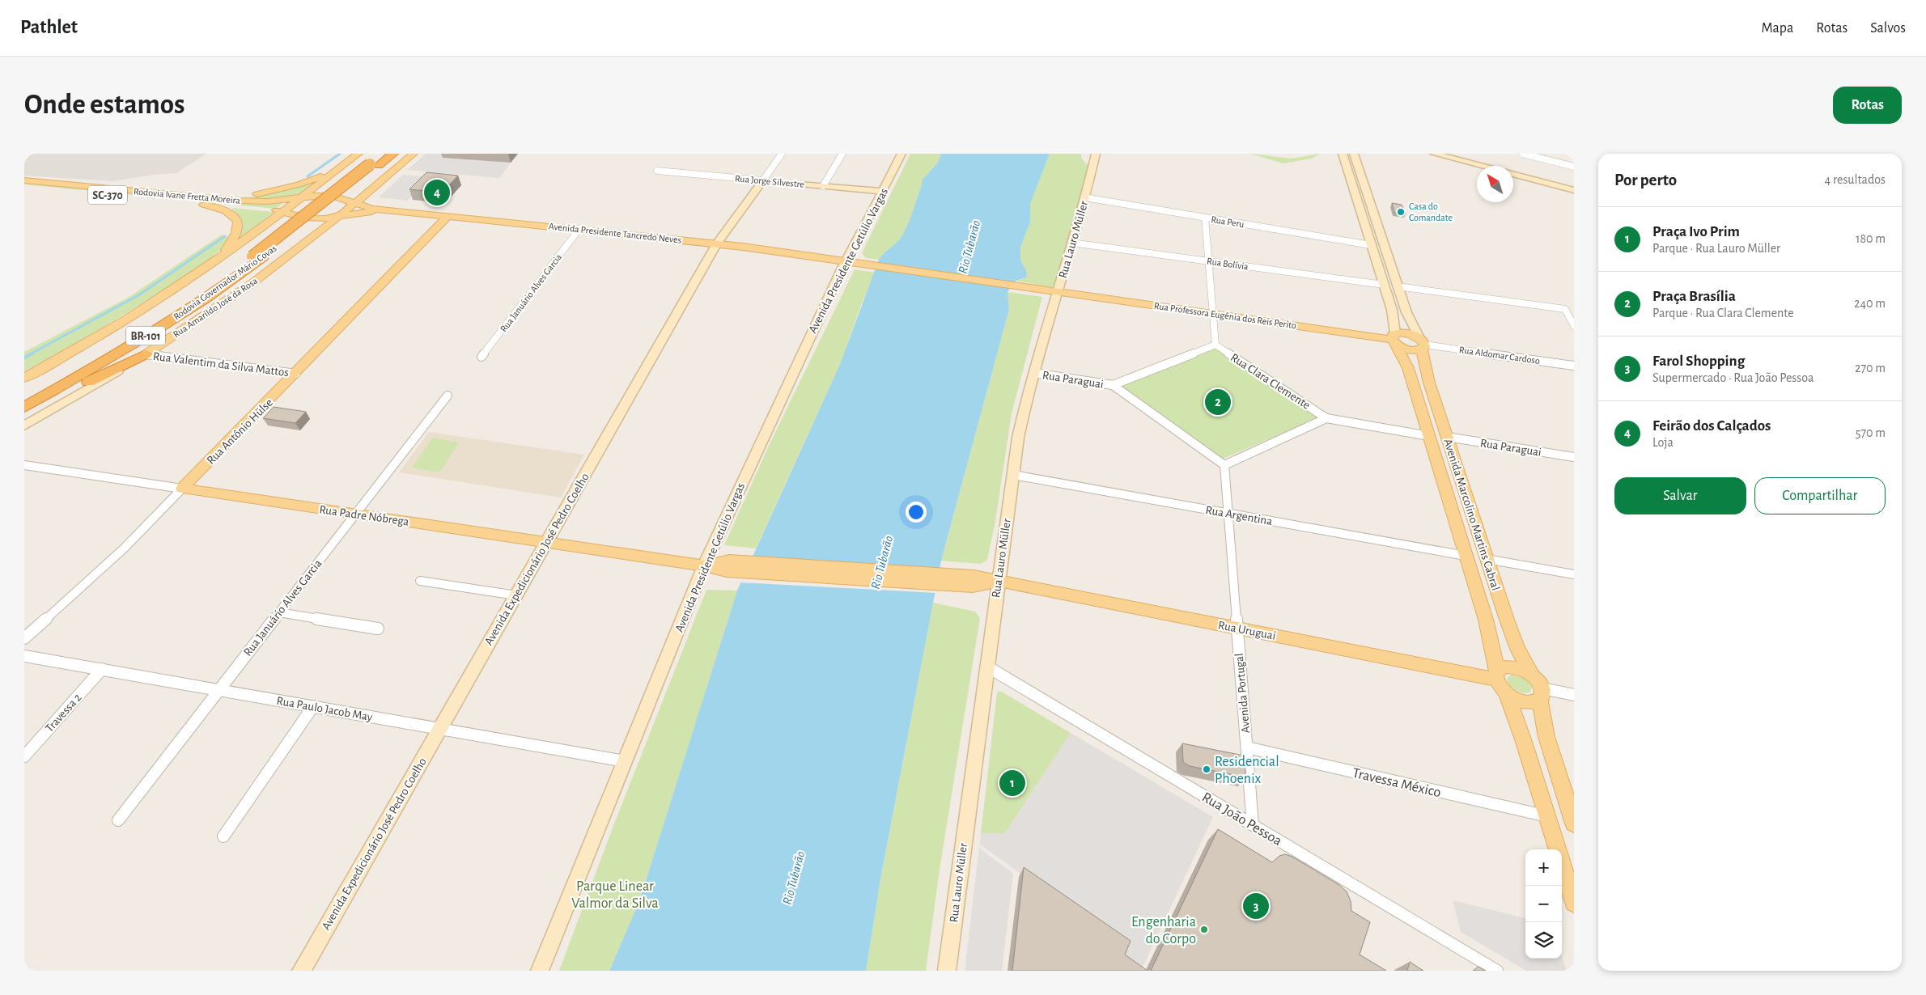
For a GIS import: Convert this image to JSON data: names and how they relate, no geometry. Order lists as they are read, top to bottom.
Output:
{
  "streets": {
    "highway": ["Rodovia Governador Mário Covas", "BR-101"],
    "main road": [
      "Rua Jorge Silvestre",
      "SC-370",
      "Rodovia Ivane Fretta Moreira",
      "Avenida Presidente Tancredo Neves",
      "Rua Lauro Müller",
      "Avenida Presidente Getúlio Vargas",
      "Rua Amarildo José da Rosa",
      "Rua Professora Eugênia dos Reis Perito",
      "Rua Antônio Hülse",
      "Avenida Marcolino Martins Cabral",
      "Rua Padre Nóbrega",
      "Avenida Expedicionário José Pedro Coelho",
      "Rua Uruguai"
    ],
    "street": [
      "Rua Peru",
      "Rua Bolívia",
      "Rua Januário Alves Garcia",
      "Rua Aldomar Cardoso",
      "Rua Valentim da Silva Mattos",
      "Rua Paraguai",
      "Rua Clara Clemente",
      "Rua Argentina",
      "Avenida Portugal",
      "Rua Paulo Jacob May",
      "Travessa 2",
      "Travessa México",
      "Rua João Pessoa"
    ]
  },
  "crossings": [
    ["Rua Jorge Silvestre", "Avenida Presidente Getúlio Vargas"],
    ["Rua Jorge Silvestre", "Avenida Expedicionário José Pedro Coelho"],
    ["Rodovia Ivane Fretta Moreira", "Avenida Presidente Tancredo Neves"],
    ["Rodovia Ivane Fretta Moreira", "Rua Amarildo José da Rosa"],
    ["Rua Peru", "Rua Lauro Müller"],
    ["Rua Peru", "Avenida Marcolino Martins Cabral"],
    ["Avenida Presidente Tancredo Neves", "Avenida Presidente Getúlio Vargas"],
    ["Avenida Presidente Tancredo Neves", "Rua Januário Alves Garcia"],
    ["Avenida Presidente Tancredo Neves", "Rua Amarildo José da Rosa"],
    ["Avenida Presidente Tancredo Neves", "Rua Professora Eugênia dos Reis Perito"],
    ["Avenida Presidente Tancredo Neves", "Rua Antônio Hülse"],
    ["Avenida Presidente Tancredo Neves", "Avenida Expedicionário José Pedro Coelho"],
    ["Rua Lauro Müller", "Rua Bolívia"],
    ["Rua Lauro Müller", "Rua Professora Eugênia dos Reis Perito"],
    ["Rua Lauro Müller", "Rua Paraguai"],
    ["Rua Lauro Müller", "Rua Padre Nóbrega"],
    ["Rua Lauro Müller", "Rua Argentina"],
    ["Rua Lauro Müller", "Rua Uruguai"],
    ["Rua Lauro Müller", "Rua João Pessoa"],
    ["Avenida Presidente Getúlio Vargas", "Rua Padre Nóbrega"],
    ["Avenida Presidente Getúlio Vargas", "Rua Paulo Jacob May"],
    ["Rua Bolívia", "Avenida Marcolino Martins Cabral"],
    ["Rua Januário Alves Garcia", "Rua Padre Nóbrega"],
    ["Rua Januário Alves Garcia", "Rua Paulo Jacob May"],
    ["Rua Amarildo José da Rosa", "Rua Valentim da Silva Mattos"],
    ["Rua Professora Eugênia dos Reis Perito", "Avenida Marcolino Martins Cabral"],
    ["Rua Aldomar Cardoso", "Avenida Marcolino Martins Cabral"],
    ["Rua Valentim da Silva Mattos", "Rua Antônio Hülse"],
    ["Rua Paraguai", "Avenida Marcolino Martins Cabral"],
    ["Rua Antônio Hülse", "Rua Padre Nóbrega"],
    ["Avenida Marcolino Martins Cabral", "Rua Argentina"],
    ["Avenida Marcolino Martins Cabral", "Rua Uruguai"],
    ["Avenida Marcolino Martins Cabral", "Travessa México"],
    ["Rua Padre Nóbrega", "Avenida Expedicionário José Pedro Coelho"],
    ["Rua Padre Nóbrega", "Rua Uruguai"],
    ["Rua Argentina", "Avenida Portugal"],
    ["Avenida Expedicionário José Pedro Coelho", "Rua Paulo Jacob May"],
    ["Rua Uruguai", "Avenida Portugal"],
    ["Avenida Portugal", "Travessa México"],
    ["Avenida Portugal", "Rua João Pessoa"],
    ["Rua Paulo Jacob May", "Travessa 2"]
  ],
  "water": ["Rio Tubarão"],
  "parks": ["Parque Linear Valmor da Silva"],
  "places": ["Casa do Comandate", "Residencial Phoenix", "Engenharia do Corpo"],
  "north": "top left",
  "page": {
    "header": "Pathlet",
    "nav": ["Mapa", "Rotas", "Salvos"],
    "buttons": [
      "Rotas",
      ["Salvar", "Compartilhar"]
    ],
    "title": "Onde estamos",
    "heading": ["Por perto", "4 resultados"],
    "pins": [
      "4",
      "2",
      "1",
      "3"
    ],
    "list": [
      {
        "mark": "1",
        "name": "Praça Ivo Prim",
        "note": "Parque · Rua Lauro Müller",
        "value": "180 m"
      },
      {
        "mark": "2",
        "name": "Praça Brasília",
        "note": "Parque · Rua Clara Clemente",
        "value": "240 m"
      },
      {
        "mark": "3",
        "name": "Farol Shopping",
        "note": "Supermercado · Rua João Pessoa",
        "value": "270 m"
      },
      {
        "mark": "4",
        "name": "Feirão dos Calçados",
        "note": "Loja",
        "value": "570 m"
      }
    ],
    "map_buttons": ["+", "−"]
  }
}
